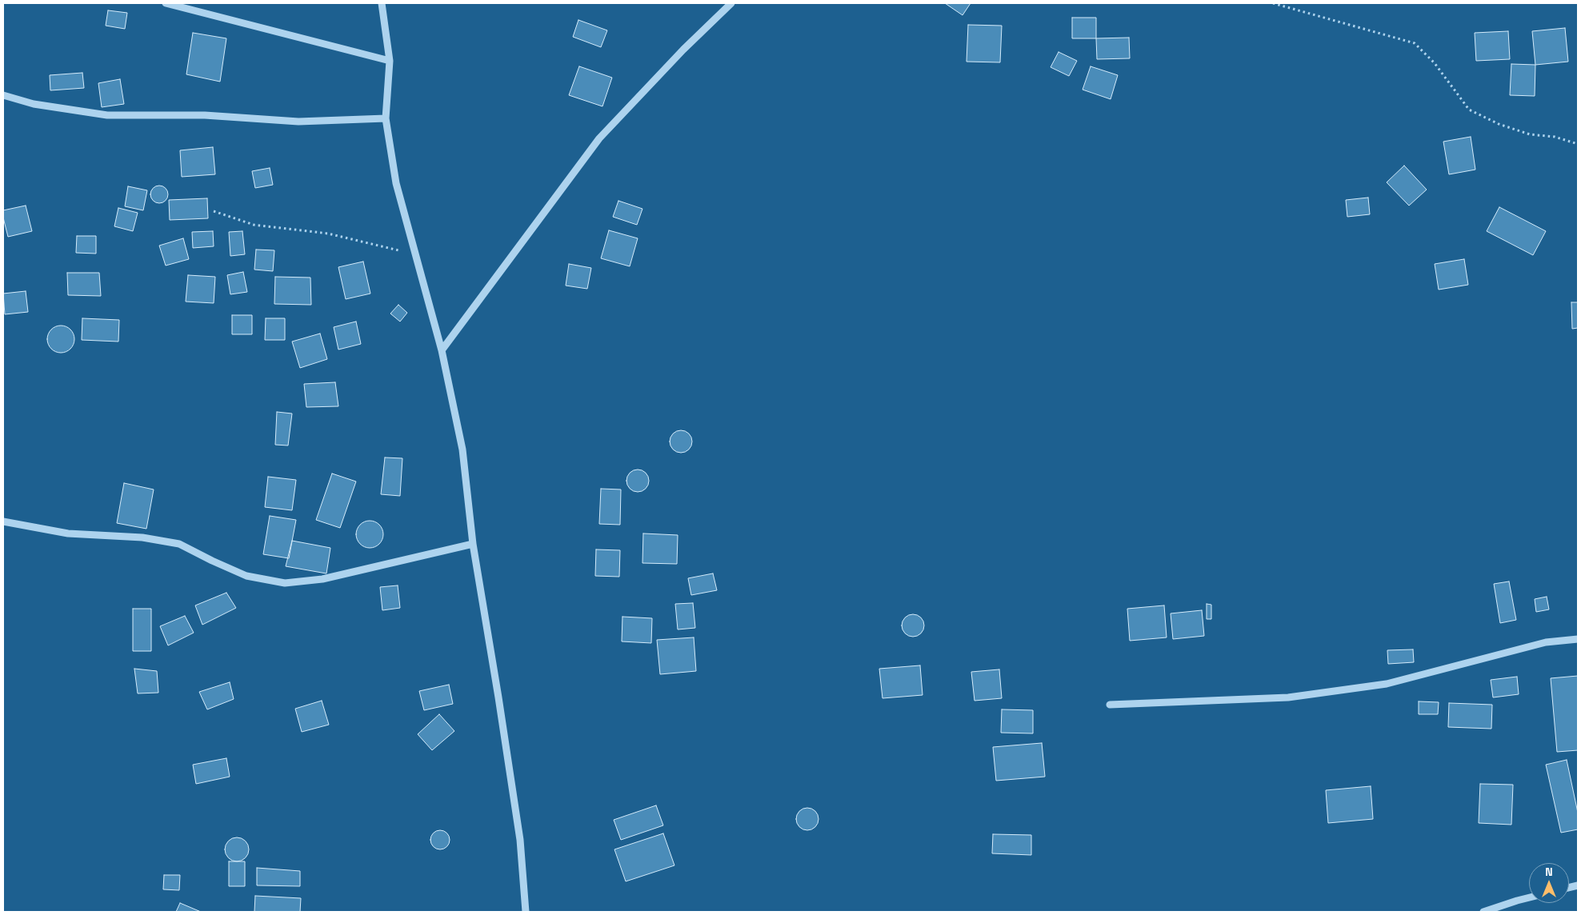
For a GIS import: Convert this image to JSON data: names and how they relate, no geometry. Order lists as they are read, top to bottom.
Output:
{
  "north": "top"
}
